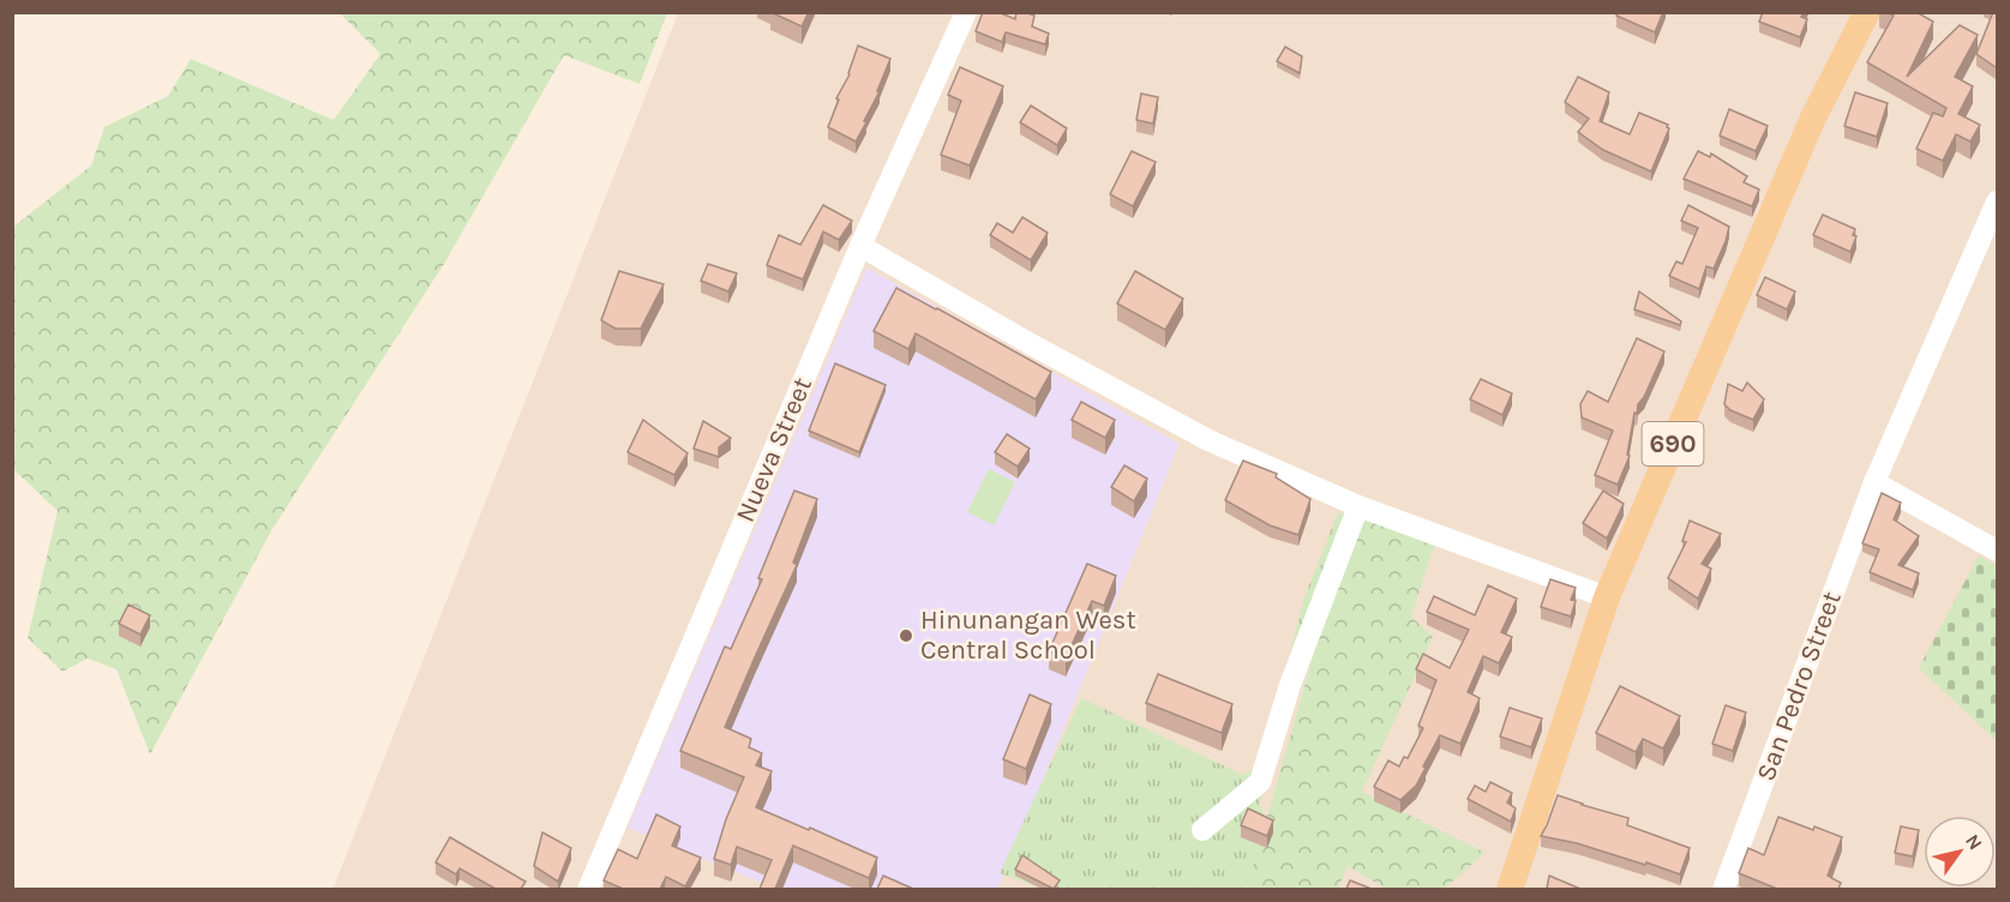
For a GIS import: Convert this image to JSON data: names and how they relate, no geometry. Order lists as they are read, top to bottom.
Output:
{
  "streets": {
    "main road": ["690"],
    "street": ["Nueva Street", "San Pedro Street"]
  },
  "places": ["Hinunangan West Central School"],
  "north": "top right"
}
